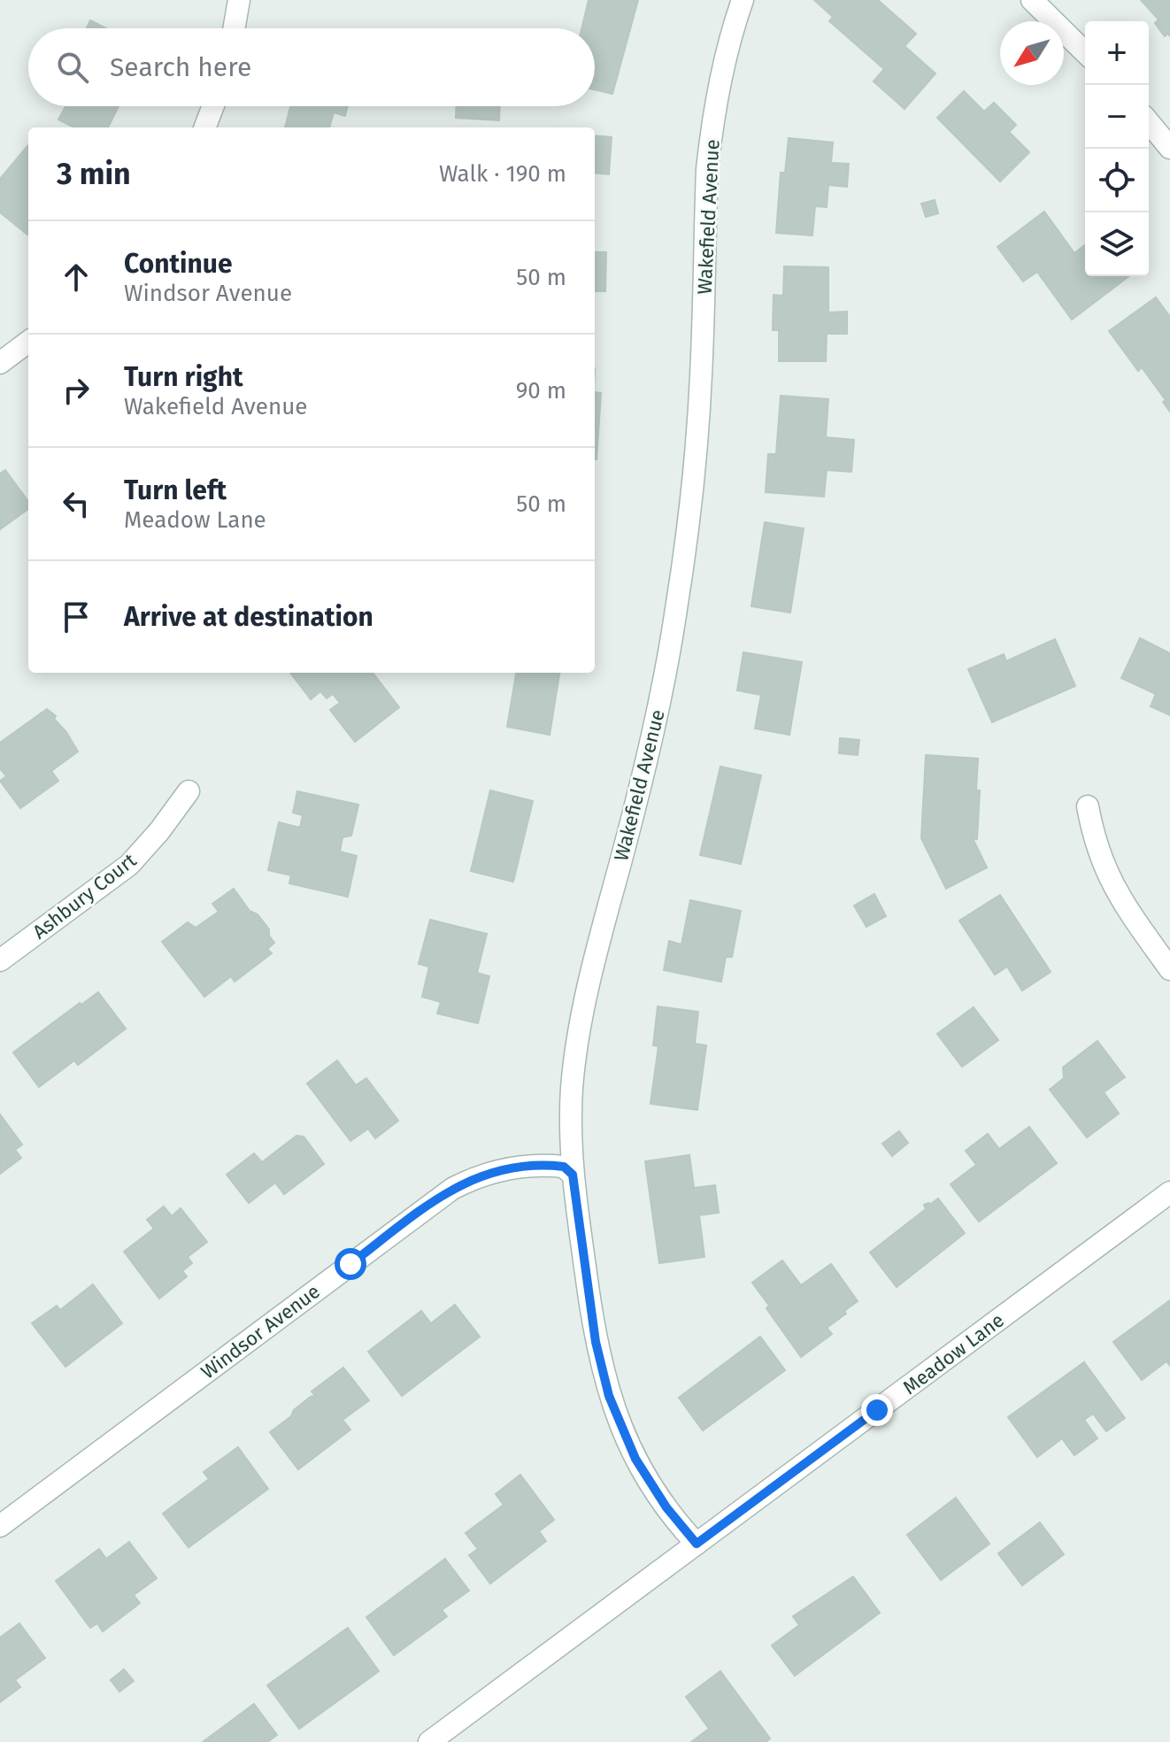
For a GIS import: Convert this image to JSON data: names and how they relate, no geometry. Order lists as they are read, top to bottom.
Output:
{
  "streets": {
    "street": [
      "Wakefield Avenue",
      "Ashbury Court",
      "Windsor Avenue",
      "Meadow Lane"
    ]
  },
  "crossings": [
    ["Wakefield Avenue", "Windsor Avenue"],
    ["Wakefield Avenue", "Meadow Lane"]
  ],
  "north": "bottom left",
  "page": {
    "map_buttons": ["+", "−"],
    "search": "Search here",
    "heading": ["3 min", "Walk · 190 m"],
    "list": [
      ["Continue", "Windsor Avenue", "50 m"],
      ["Turn right", "Wakefield Avenue", "90 m"],
      ["Turn left", "Meadow Lane", "50 m"],
      "Arrive at destination"
    ]
  }
}
